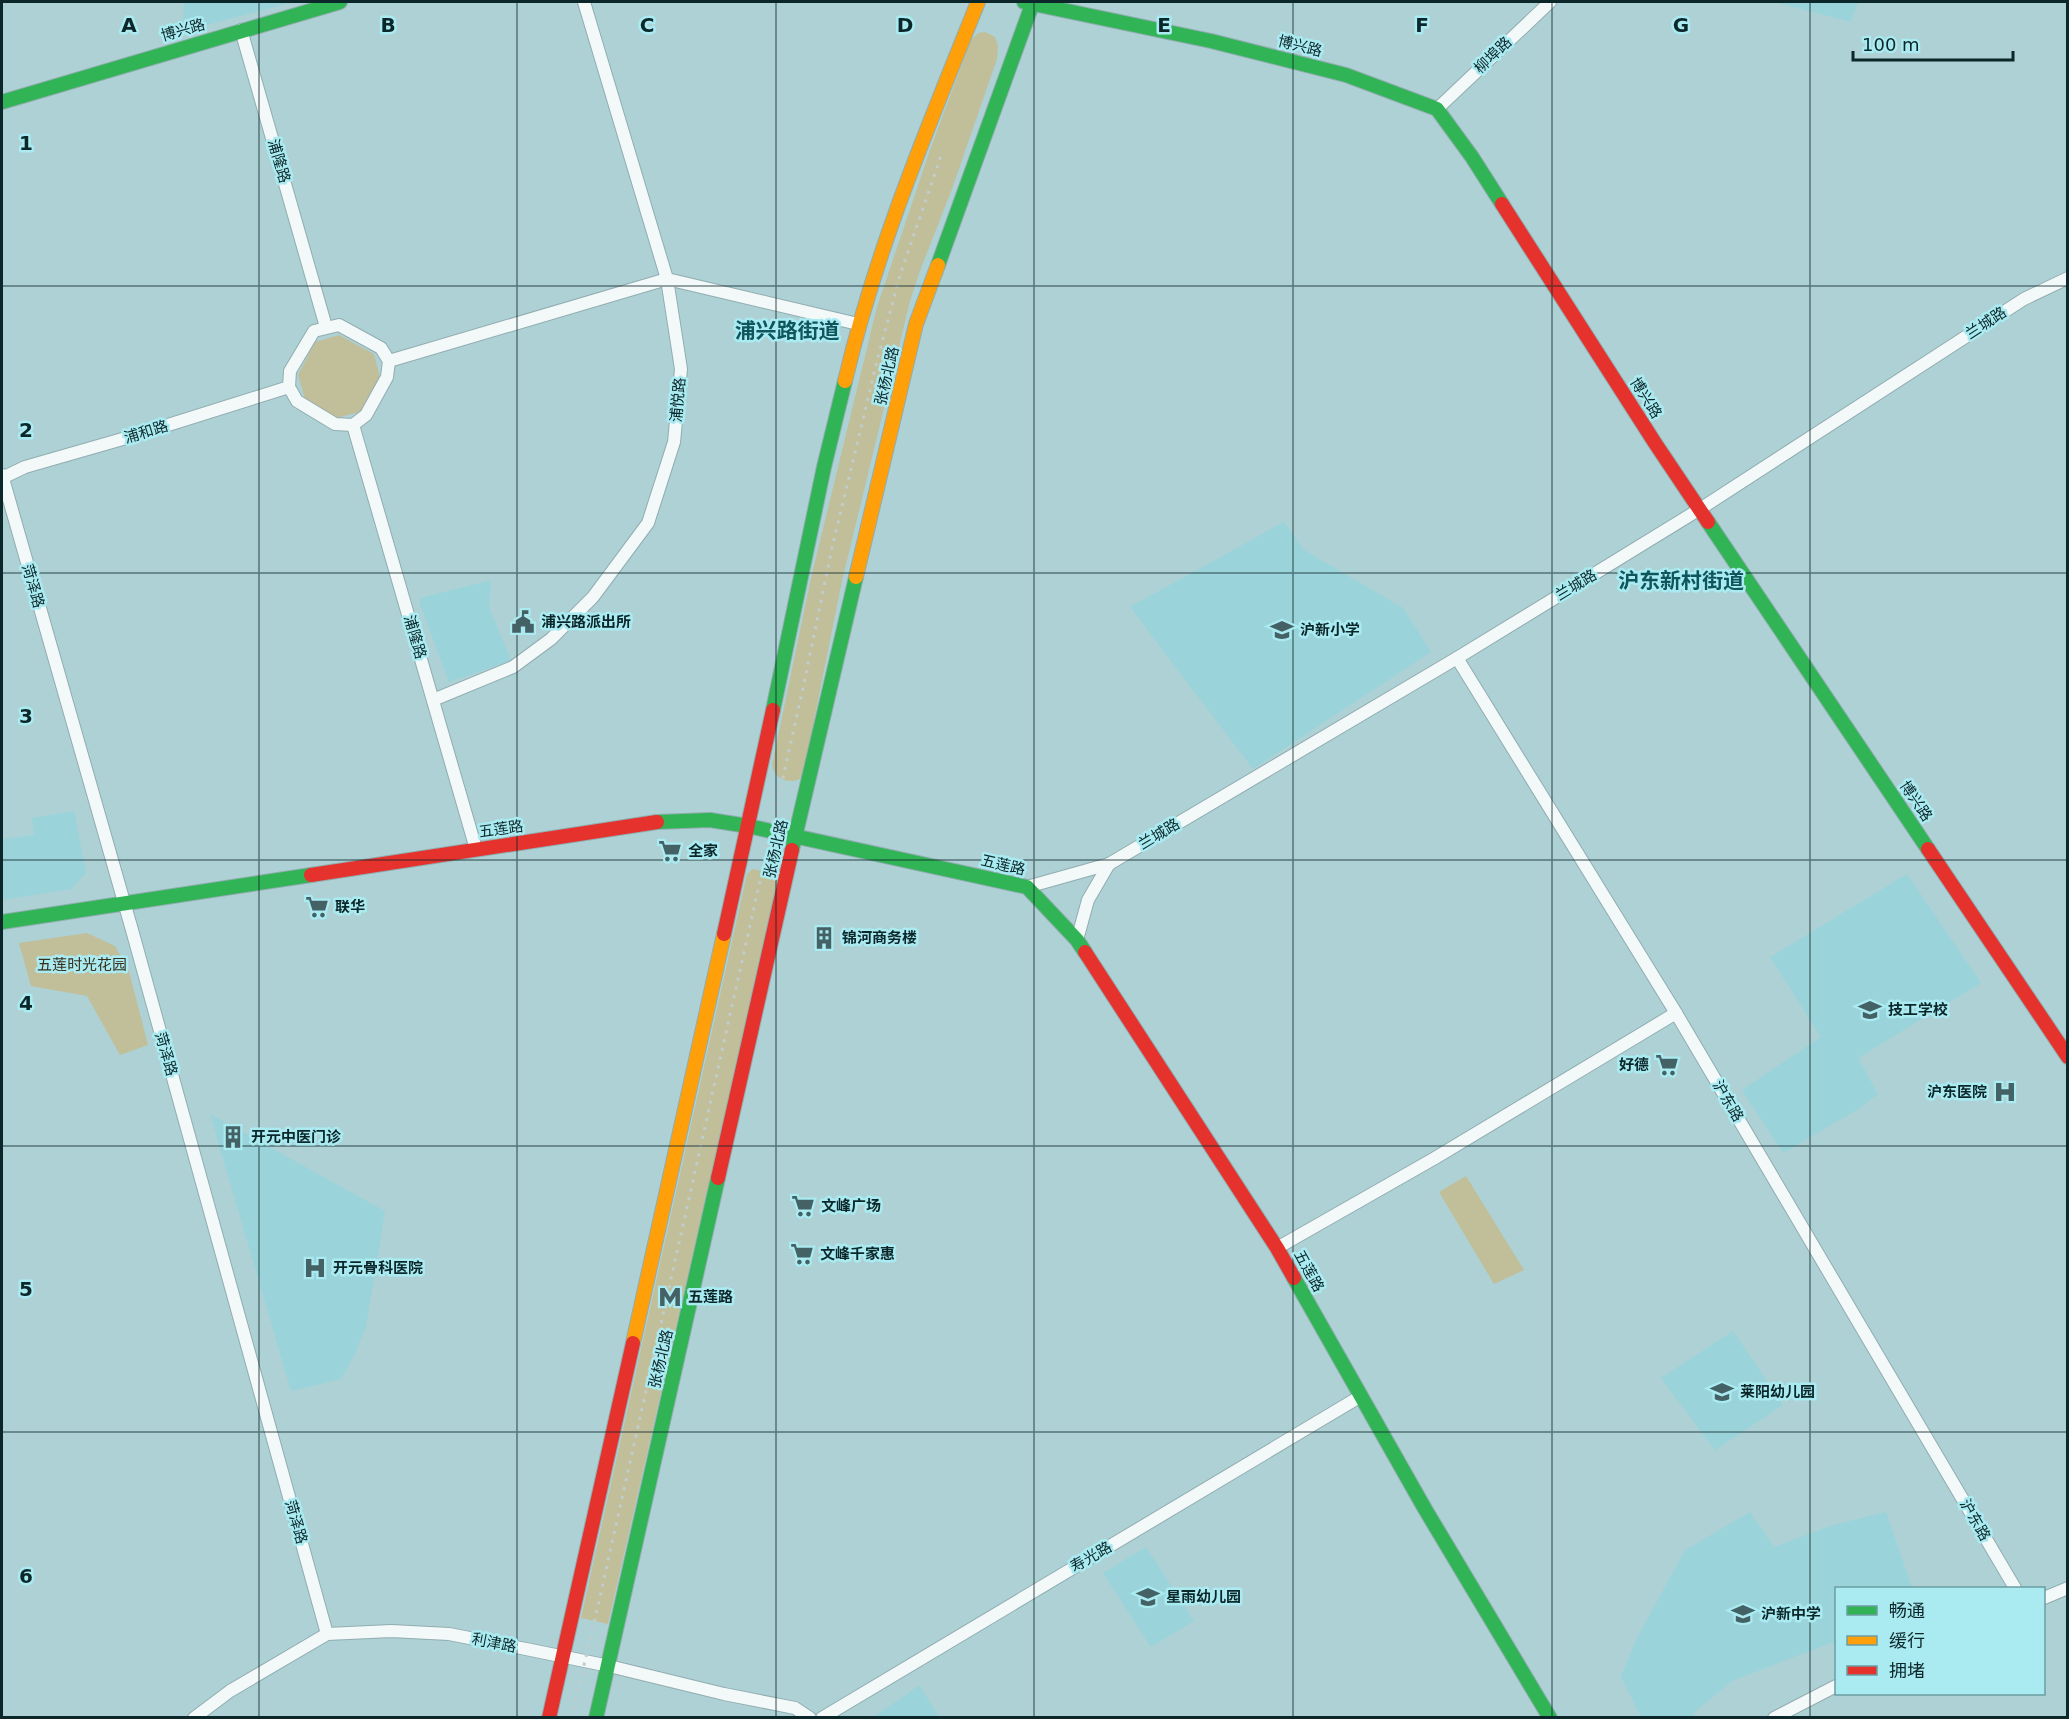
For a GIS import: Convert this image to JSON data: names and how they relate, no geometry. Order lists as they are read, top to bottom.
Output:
{
  "streets": {
    "street": [
      "博兴路",
      "柳埠路",
      "浦隆路",
      "兰城路",
      "张杨北路",
      "浦悦路",
      "浦和路",
      "菏泽路",
      "五莲路",
      "沪东路",
      "寿光路",
      "利津路"
    ]
  },
  "crossings": [
    ["博兴路", "柳埠路"],
    ["博兴路", "浦隆路"],
    ["博兴路", "兰城路"],
    ["博兴路", "张杨北路"],
    ["浦隆路", "浦悦路"],
    ["浦隆路", "浦和路"],
    ["浦隆路", "五莲路"],
    ["兰城路", "五莲路"],
    ["兰城路", "沪东路"],
    ["张杨北路", "五莲路"],
    ["张杨北路", "利津路"],
    ["浦和路", "菏泽路"],
    ["菏泽路", "五莲路"],
    ["菏泽路", "利津路"],
    ["五莲路", "寿光路"]
  ],
  "districts": ["浦兴路街道", "沪东新村街道"],
  "parks": ["五莲时光花园"],
  "places": {
    "public building": ["浦兴路派出所"],
    "school or university": [
      "沪新小学",
      "技工学校",
      "莱阳幼儿园",
      "星雨幼儿园",
      "沪新中学"
    ],
    "supermarket": [
      "全家",
      "联华",
      "好德",
      "文峰广场",
      "文峰千家惠"
    ],
    "building": ["锦河商务楼", "开元中医门诊"],
    "hospital": ["沪东医院", "开元骨科医院"],
    "metro station": ["五莲路"]
  },
  "legend": ["畅通", "缓行", "拥堵"],
  "scale_bar": "100 m",
  "grid": {
    "columns": [
      "A",
      "B",
      "C",
      "D",
      "E",
      "F",
      "G"
    ],
    "rows": [
      "1",
      "2",
      "3",
      "4",
      "5",
      "6"
    ]
  }
}
